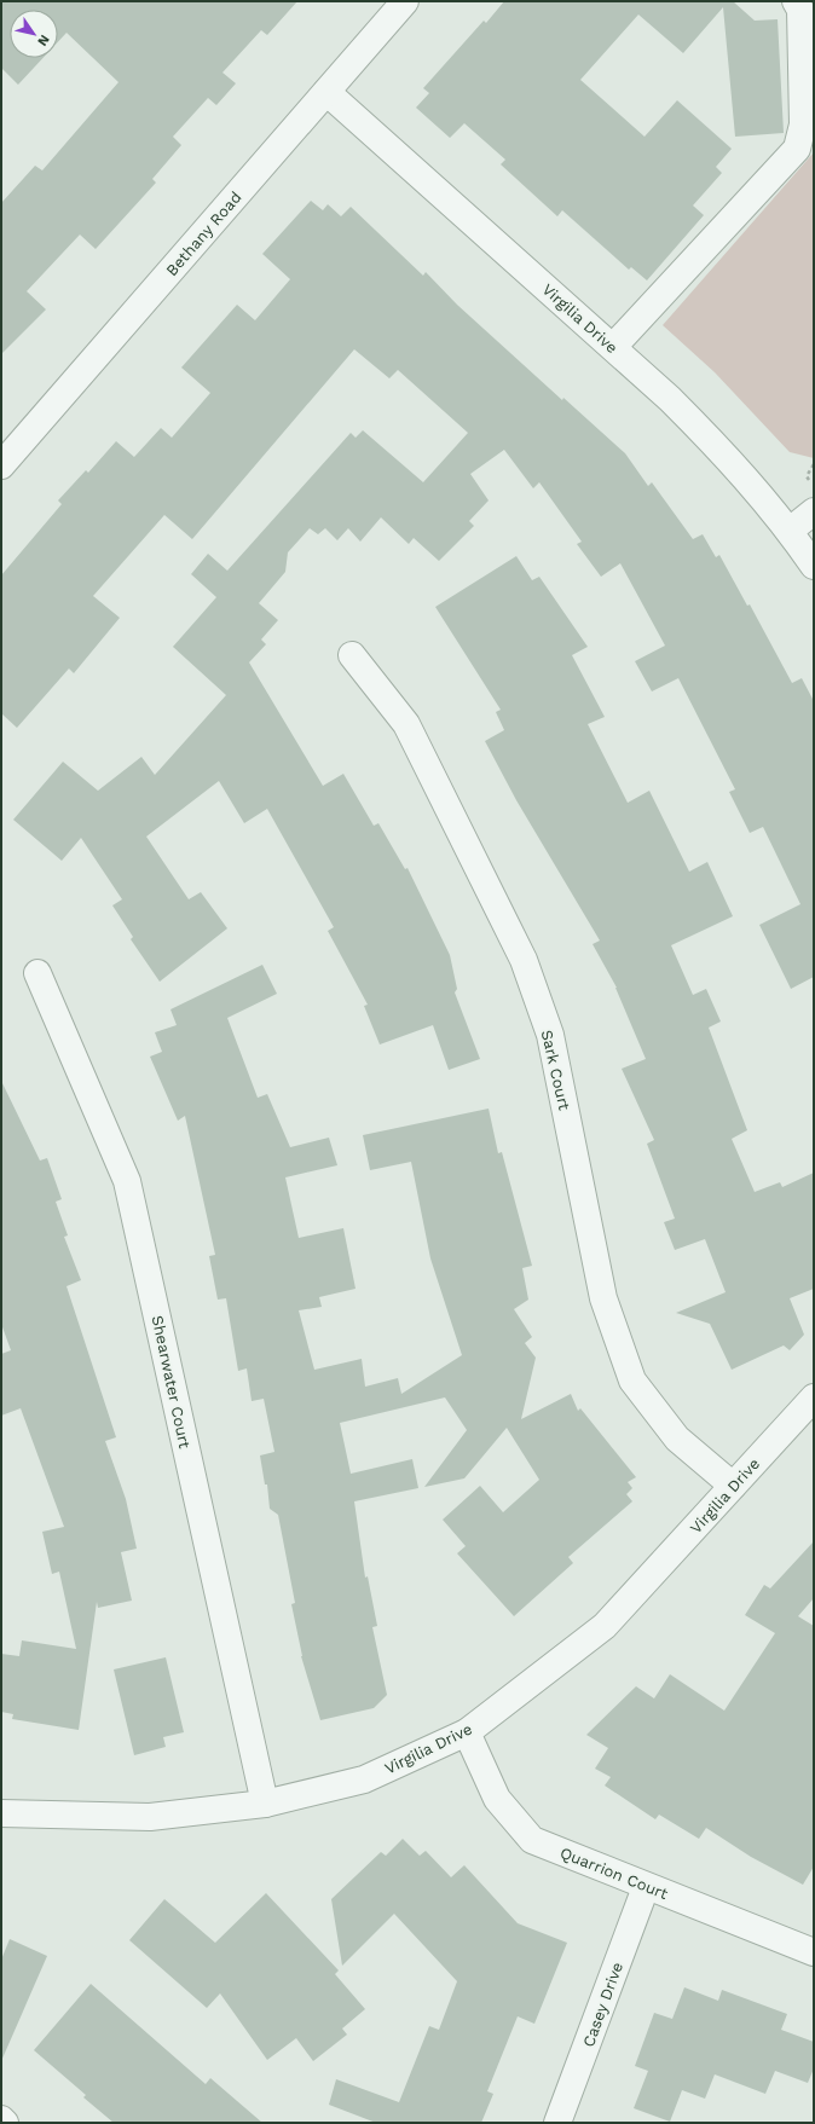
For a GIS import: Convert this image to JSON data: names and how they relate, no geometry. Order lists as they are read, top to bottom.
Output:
{
  "streets": {
    "street": [
      "Bethany Road",
      "Virgilia Drive",
      "Sark Court",
      "Shearwater Court",
      "Quarrion Court",
      "Casey Drive"
    ]
  },
  "crossings": [
    ["Bethany Road", "Virgilia Drive"],
    ["Virgilia Drive", "Sark Court"],
    ["Virgilia Drive", "Shearwater Court"],
    ["Virgilia Drive", "Quarrion Court"],
    ["Quarrion Court", "Casey Drive"]
  ],
  "north": "bottom right"
}
